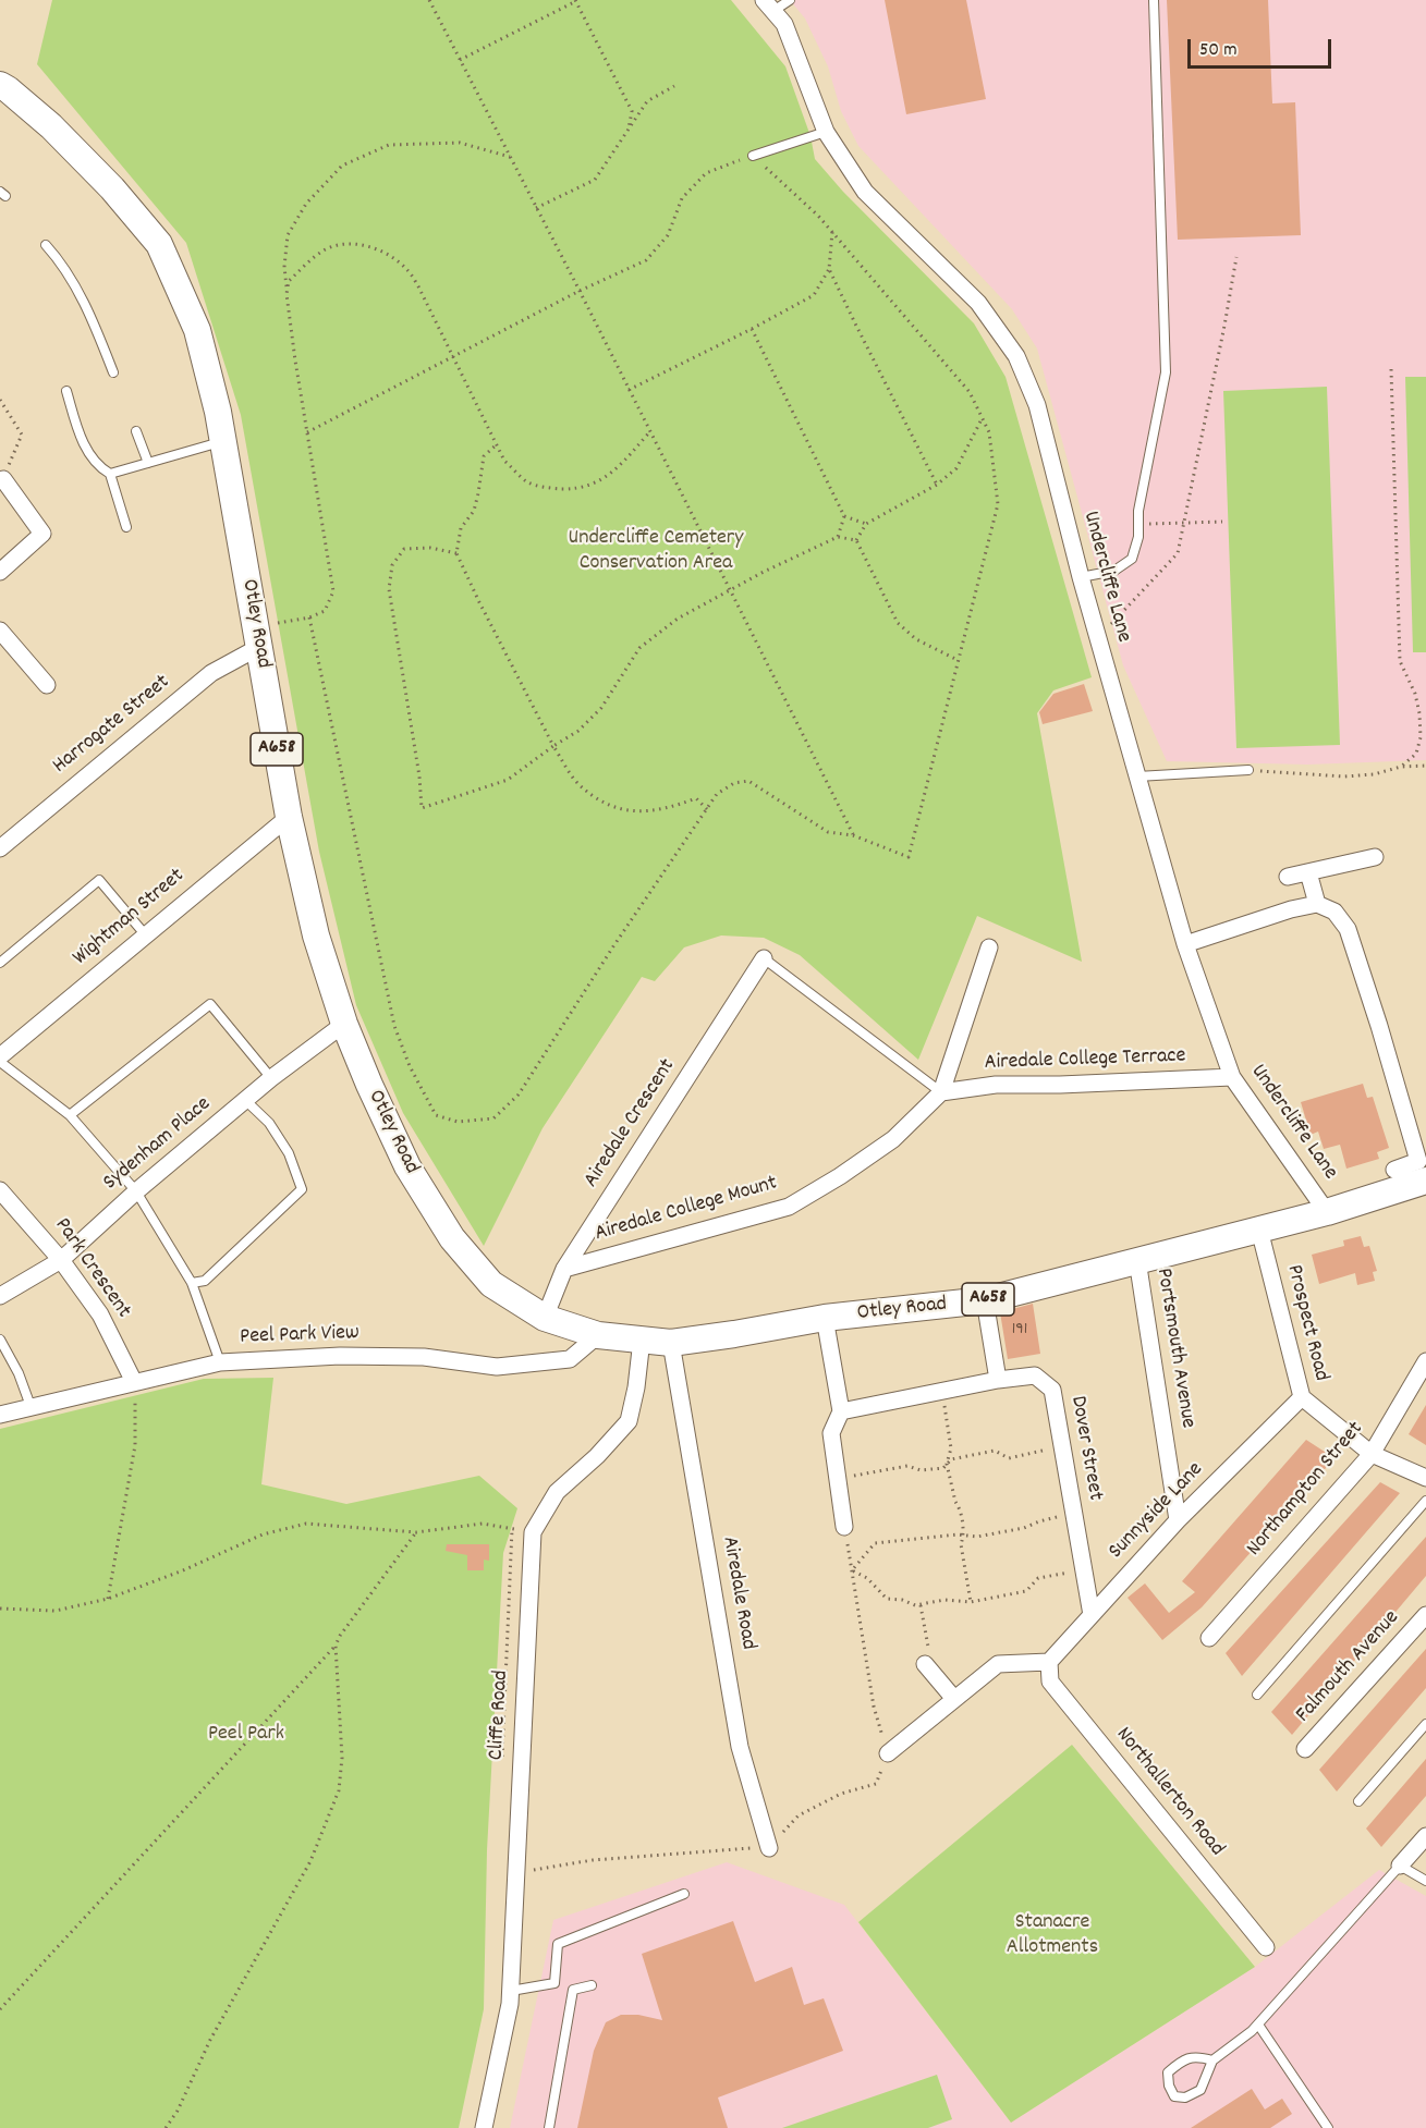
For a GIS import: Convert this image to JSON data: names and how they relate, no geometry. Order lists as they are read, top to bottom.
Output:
{
  "streets": {
    "main road": ["Otley Road", "A658"],
    "street": [
      "Undercliffe Lane",
      "Harrogate Street",
      "Wightman Street",
      "Airedale College Terrace",
      "Airedale Crescent",
      "Sydenham Place",
      "Airedale College Mount",
      "Park Crescent",
      "Prospect Road",
      "Peel Park View",
      "Portsmouth Avenue",
      "Dover Street",
      "Northampton Street",
      "Sunnyside Lane",
      "Airedale Road",
      "Falmouth Avenue",
      "Cliffe Road",
      "Northallerton Road"
    ]
  },
  "crossings": [
    ["Undercliffe Lane", "Otley Road"],
    ["Undercliffe Lane", "Airedale College Terrace"],
    ["Otley Road", "Harrogate Street"],
    ["Otley Road", "Wightman Street"],
    ["Otley Road", "Airedale Crescent"],
    ["Otley Road", "Sydenham Place"],
    ["Otley Road", "Prospect Road"],
    ["Otley Road", "Peel Park View"],
    ["Otley Road", "Portsmouth Avenue"],
    ["Otley Road", "Airedale Road"],
    ["Otley Road", "Cliffe Road"],
    ["Airedale College Terrace", "Airedale College Mount"],
    ["Airedale Crescent", "Airedale College Mount"],
    ["Sydenham Place", "Park Crescent"],
    ["Park Crescent", "Peel Park View"],
    ["Prospect Road", "Northampton Street"],
    ["Prospect Road", "Sunnyside Lane"],
    ["Portsmouth Avenue", "Sunnyside Lane"],
    ["Dover Street", "Sunnyside Lane"],
    ["Sunnyside Lane", "Northallerton Road"]
  ],
  "parks": ["Undercliffe Cemetery Conservation Area", "Peel Park", "Stanacre Allotments"],
  "house_numbers": ["191"],
  "scale_bar": "50 m"
}
